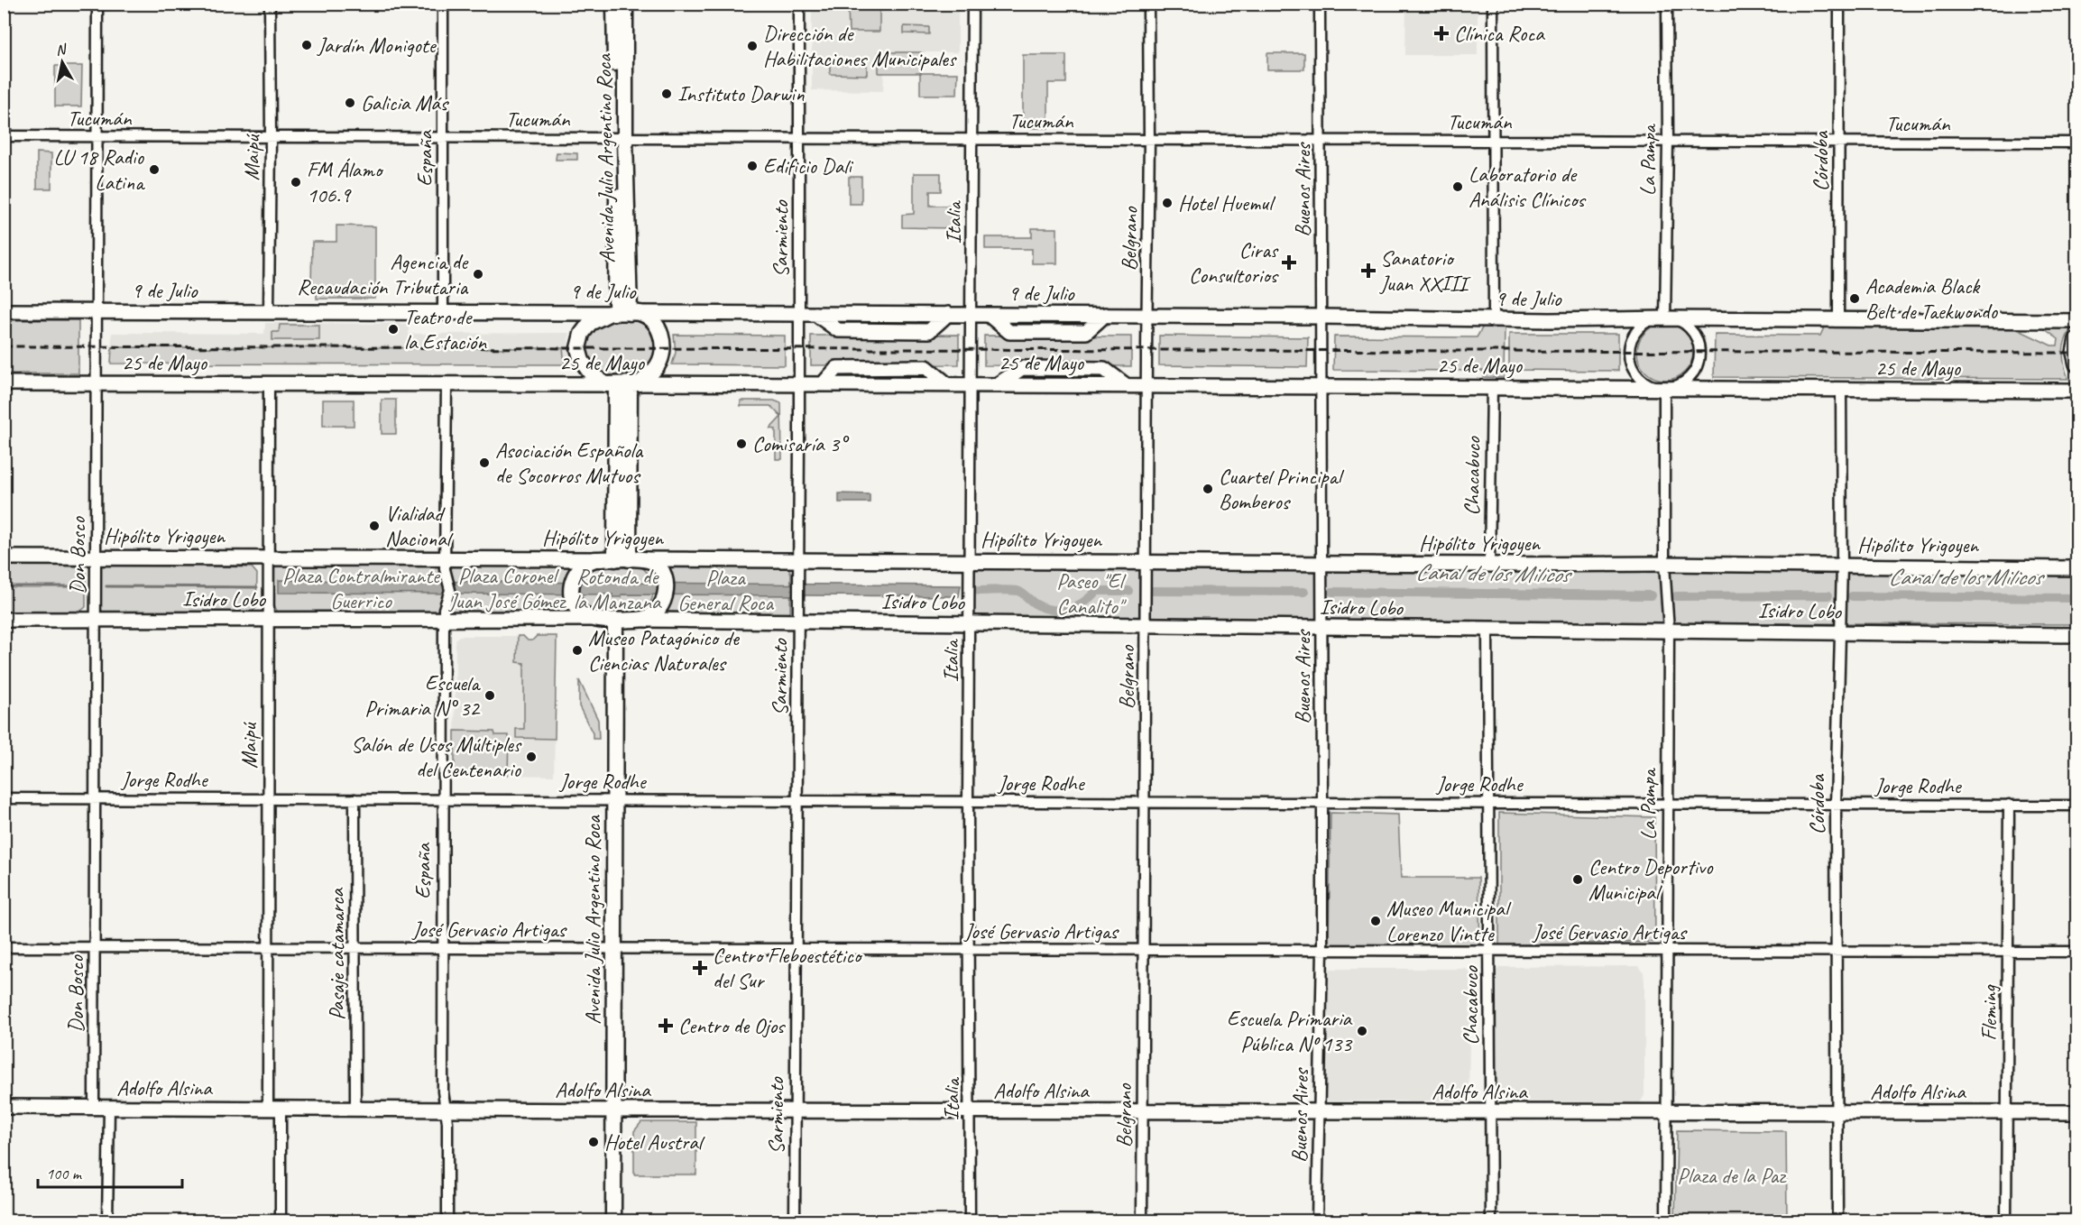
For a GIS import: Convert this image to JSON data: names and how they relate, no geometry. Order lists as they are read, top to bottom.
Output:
{
  "streets": {
    "main road": [
      "Avenida Julio Argentino Roca",
      "9 de Julio",
      "25 de Mayo",
      "Hipólito Yrigoyen",
      "Isidro Lobo",
      "Adolfo Alsina"
    ],
    "street": [
      "Tucumán",
      "Maipú",
      "España",
      "La Pampa",
      "Córdoba",
      "Buenos Aires",
      "Italia",
      "Sarmiento",
      "Belgrano",
      "Chacabuco",
      "Don Bosco",
      "Jorge Rodhe",
      "José Gervasio Artigas",
      "Pasaje catamarca",
      "Fleming"
    ]
  },
  "crossings": [
    ["Tucumán", "Maipú"],
    ["Tucumán", "España"],
    ["Tucumán", "Avenida Julio Argentino Roca"],
    ["Tucumán", "La Pampa"],
    ["Tucumán", "Córdoba"],
    ["Tucumán", "Buenos Aires"],
    ["Tucumán", "Italia"],
    ["Tucumán", "Sarmiento"],
    ["Tucumán", "Belgrano"],
    ["Tucumán", "Don Bosco"],
    ["Maipú", "9 de Julio"],
    ["Maipú", "25 de Mayo"],
    ["Maipú", "Hipólito Yrigoyen"],
    ["Maipú", "Isidro Lobo"],
    ["Maipú", "Jorge Rodhe"],
    ["Maipú", "José Gervasio Artigas"],
    ["Maipú", "Adolfo Alsina"],
    ["España", "9 de Julio"],
    ["España", "Hipólito Yrigoyen"],
    ["España", "Isidro Lobo"],
    ["España", "Jorge Rodhe"],
    ["España", "José Gervasio Artigas"],
    ["España", "Adolfo Alsina"],
    ["Avenida Julio Argentino Roca", "9 de Julio"],
    ["Avenida Julio Argentino Roca", "25 de Mayo"],
    ["Avenida Julio Argentino Roca", "Hipólito Yrigoyen"],
    ["Avenida Julio Argentino Roca", "Isidro Lobo"],
    ["Avenida Julio Argentino Roca", "Jorge Rodhe"],
    ["Avenida Julio Argentino Roca", "José Gervasio Artigas"],
    ["Avenida Julio Argentino Roca", "Adolfo Alsina"],
    ["La Pampa", "9 de Julio"],
    ["La Pampa", "25 de Mayo"],
    ["La Pampa", "Hipólito Yrigoyen"],
    ["La Pampa", "Isidro Lobo"],
    ["La Pampa", "Jorge Rodhe"],
    ["La Pampa", "José Gervasio Artigas"],
    ["La Pampa", "Adolfo Alsina"],
    ["Córdoba", "9 de Julio"],
    ["Córdoba", "25 de Mayo"],
    ["Córdoba", "Hipólito Yrigoyen"],
    ["Córdoba", "Isidro Lobo"],
    ["Córdoba", "Jorge Rodhe"],
    ["Córdoba", "José Gervasio Artigas"],
    ["Córdoba", "Adolfo Alsina"],
    ["Buenos Aires", "9 de Julio"],
    ["Buenos Aires", "25 de Mayo"],
    ["Buenos Aires", "Hipólito Yrigoyen"],
    ["Buenos Aires", "Isidro Lobo"],
    ["Buenos Aires", "Jorge Rodhe"],
    ["Buenos Aires", "José Gervasio Artigas"],
    ["Buenos Aires", "Adolfo Alsina"],
    ["Italia", "9 de Julio"],
    ["Italia", "25 de Mayo"],
    ["Italia", "Hipólito Yrigoyen"],
    ["Italia", "Isidro Lobo"],
    ["Italia", "Jorge Rodhe"],
    ["Italia", "José Gervasio Artigas"],
    ["Italia", "Adolfo Alsina"],
    ["Sarmiento", "9 de Julio"],
    ["Sarmiento", "25 de Mayo"],
    ["Sarmiento", "Hipólito Yrigoyen"],
    ["Sarmiento", "Isidro Lobo"],
    ["Sarmiento", "Jorge Rodhe"],
    ["Sarmiento", "José Gervasio Artigas"],
    ["Sarmiento", "Adolfo Alsina"],
    ["Belgrano", "9 de Julio"],
    ["Belgrano", "25 de Mayo"],
    ["Belgrano", "Hipólito Yrigoyen"],
    ["Belgrano", "Isidro Lobo"],
    ["Belgrano", "Jorge Rodhe"],
    ["Belgrano", "José Gervasio Artigas"],
    ["Belgrano", "Adolfo Alsina"],
    ["9 de Julio", "25 de Mayo"],
    ["9 de Julio", "Don Bosco"],
    ["25 de Mayo", "Chacabuco"],
    ["25 de Mayo", "Don Bosco"],
    ["Chacabuco", "Hipólito Yrigoyen"],
    ["Chacabuco", "Isidro Lobo"],
    ["Chacabuco", "Jorge Rodhe"],
    ["Chacabuco", "José Gervasio Artigas"],
    ["Chacabuco", "Adolfo Alsina"],
    ["Hipólito Yrigoyen", "Don Bosco"],
    ["Hipólito Yrigoyen", "Isidro Lobo"],
    ["Don Bosco", "Isidro Lobo"],
    ["Don Bosco", "Jorge Rodhe"],
    ["Don Bosco", "José Gervasio Artigas"],
    ["Don Bosco", "Adolfo Alsina"],
    ["Jorge Rodhe", "Pasaje catamarca"],
    ["Jorge Rodhe", "Fleming"],
    ["José Gervasio Artigas", "Pasaje catamarca"],
    ["José Gervasio Artigas", "Fleming"],
    ["Pasaje catamarca", "Adolfo Alsina"],
    ["Fleming", "Adolfo Alsina"]
  ],
  "water": ["Canal de los Milicos"],
  "parks": [
    "Plaza Contralmirante Guerrico",
    "Plaza Coronel Juan José Gómez",
    "Rotonda de la Manzana",
    "Plaza General Roca",
    "Paseo \"El Canalito\"",
    "Plaza de la Paz"
  ],
  "places": {
    "health": [
      "Clínica Roca",
      "Ciras Consultorios",
      "Sanatorio Juan XXIII",
      "Centro Fleboestético del Sur",
      "Centro de Ojos"
    ],
    "other": [
      "Jardín Monigote",
      "Dirección de Habilitaciones Municipales",
      "Instituto Darwin",
      "Galicia Más",
      "Edificio Dali",
      "LU 18 Radio Latina",
      "FM Álamo 106.9",
      "Laboratorio de Análisis Clínicos",
      "Hotel Huemul",
      "Agencia de Recaudación Tributaria",
      "Academia Black Belt de Taekwondo",
      "Teatro de la Estación",
      "Comisaría 3°",
      "Asociación Española de Socorros Mutuos",
      "Cuartel Principal Bomberos",
      "Vialidad Nacional",
      "Museo Patagónico de Ciencias Naturales",
      "Escuela Primaria N° 32",
      "Salón de Usos Múltiples del Centenario",
      "Centro Deportivo Municipal",
      "Museo Municipal Lorenzo Vintte",
      "Escuela Primaria Pública Nº 133",
      "Hotel Austral"
    ]
  },
  "scale_bar": "100 m",
  "north": "top"
}
